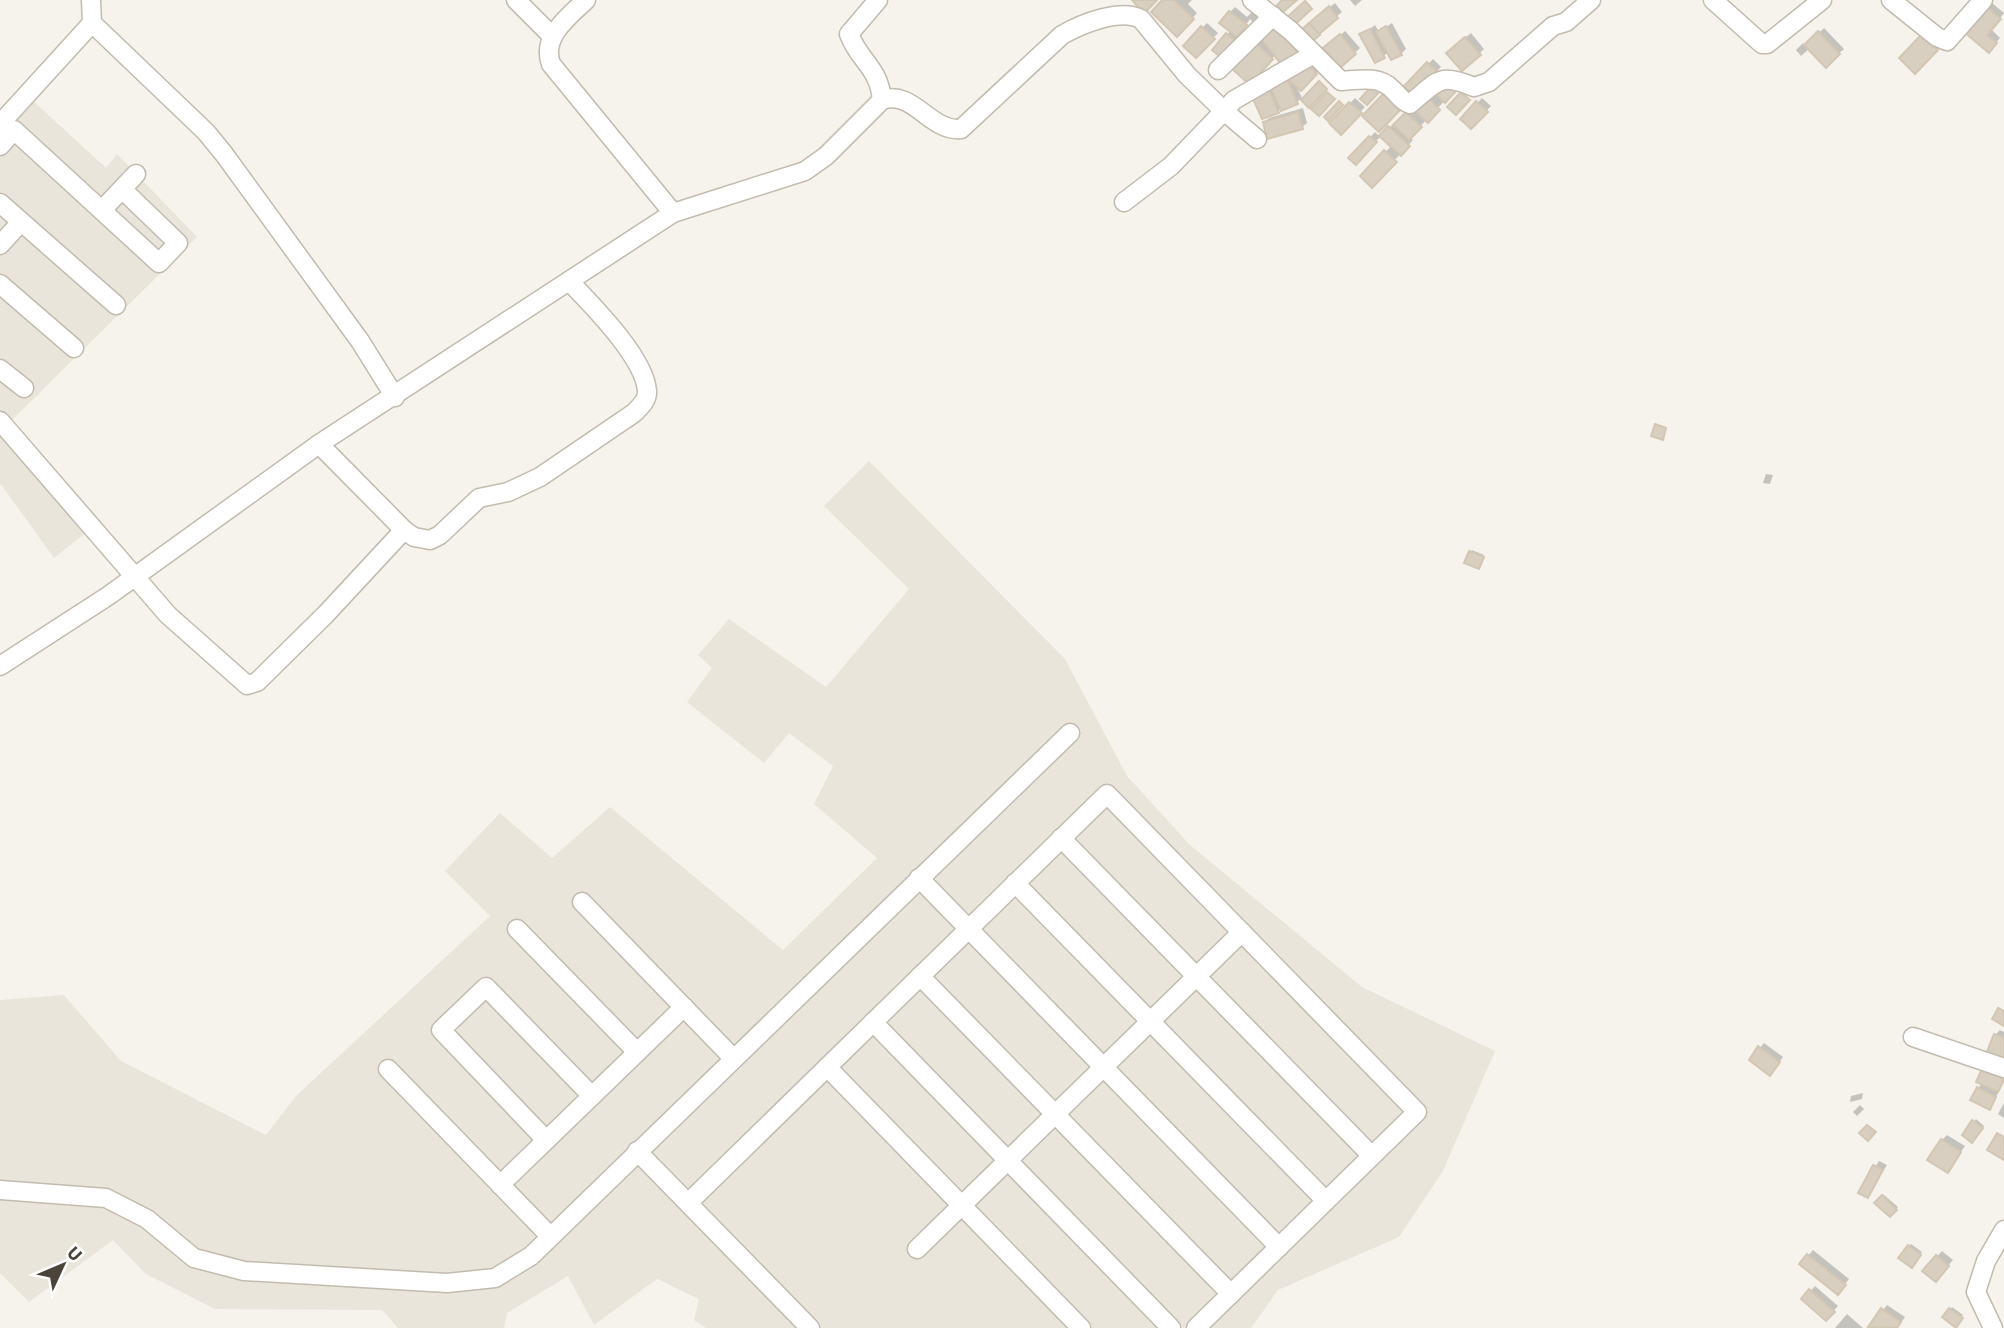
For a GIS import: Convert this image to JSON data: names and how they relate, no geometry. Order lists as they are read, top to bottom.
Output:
{
  "north": "top right"
}
